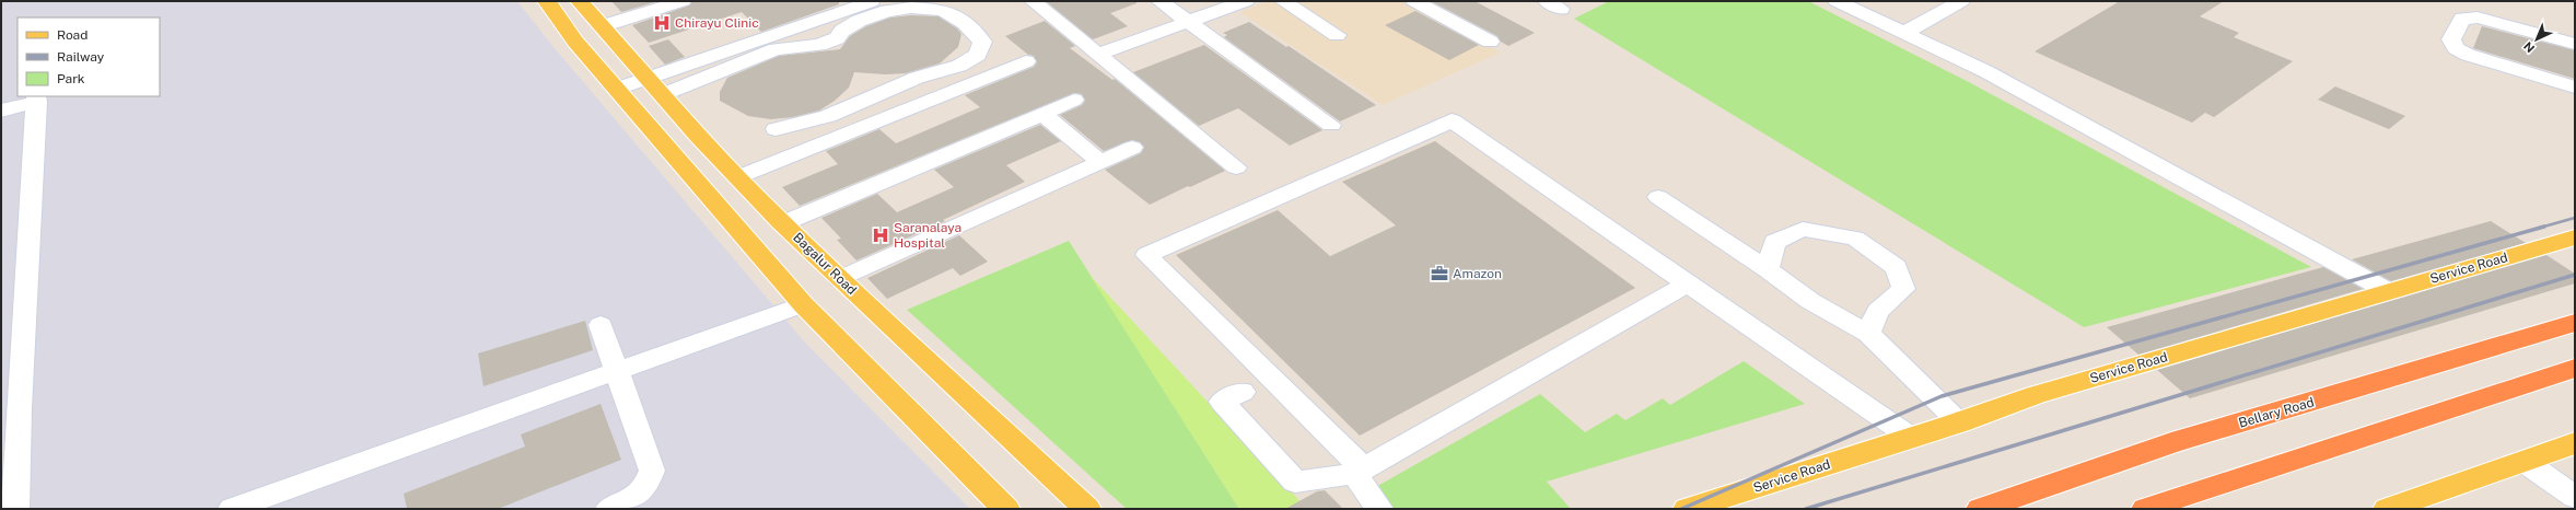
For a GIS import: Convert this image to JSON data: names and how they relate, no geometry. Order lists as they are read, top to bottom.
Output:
{
  "streets": {
    "highway": ["Bellary Road"],
    "main road": ["Bagalur Road", "Service Road"]
  },
  "places": {
    "hospital": ["Chirayu Clinic", "Saranalaya Hospital"],
    "office": ["Amazon"]
  },
  "legend": ["Road", "Railway", "Park"],
  "north": "bottom left"
}
